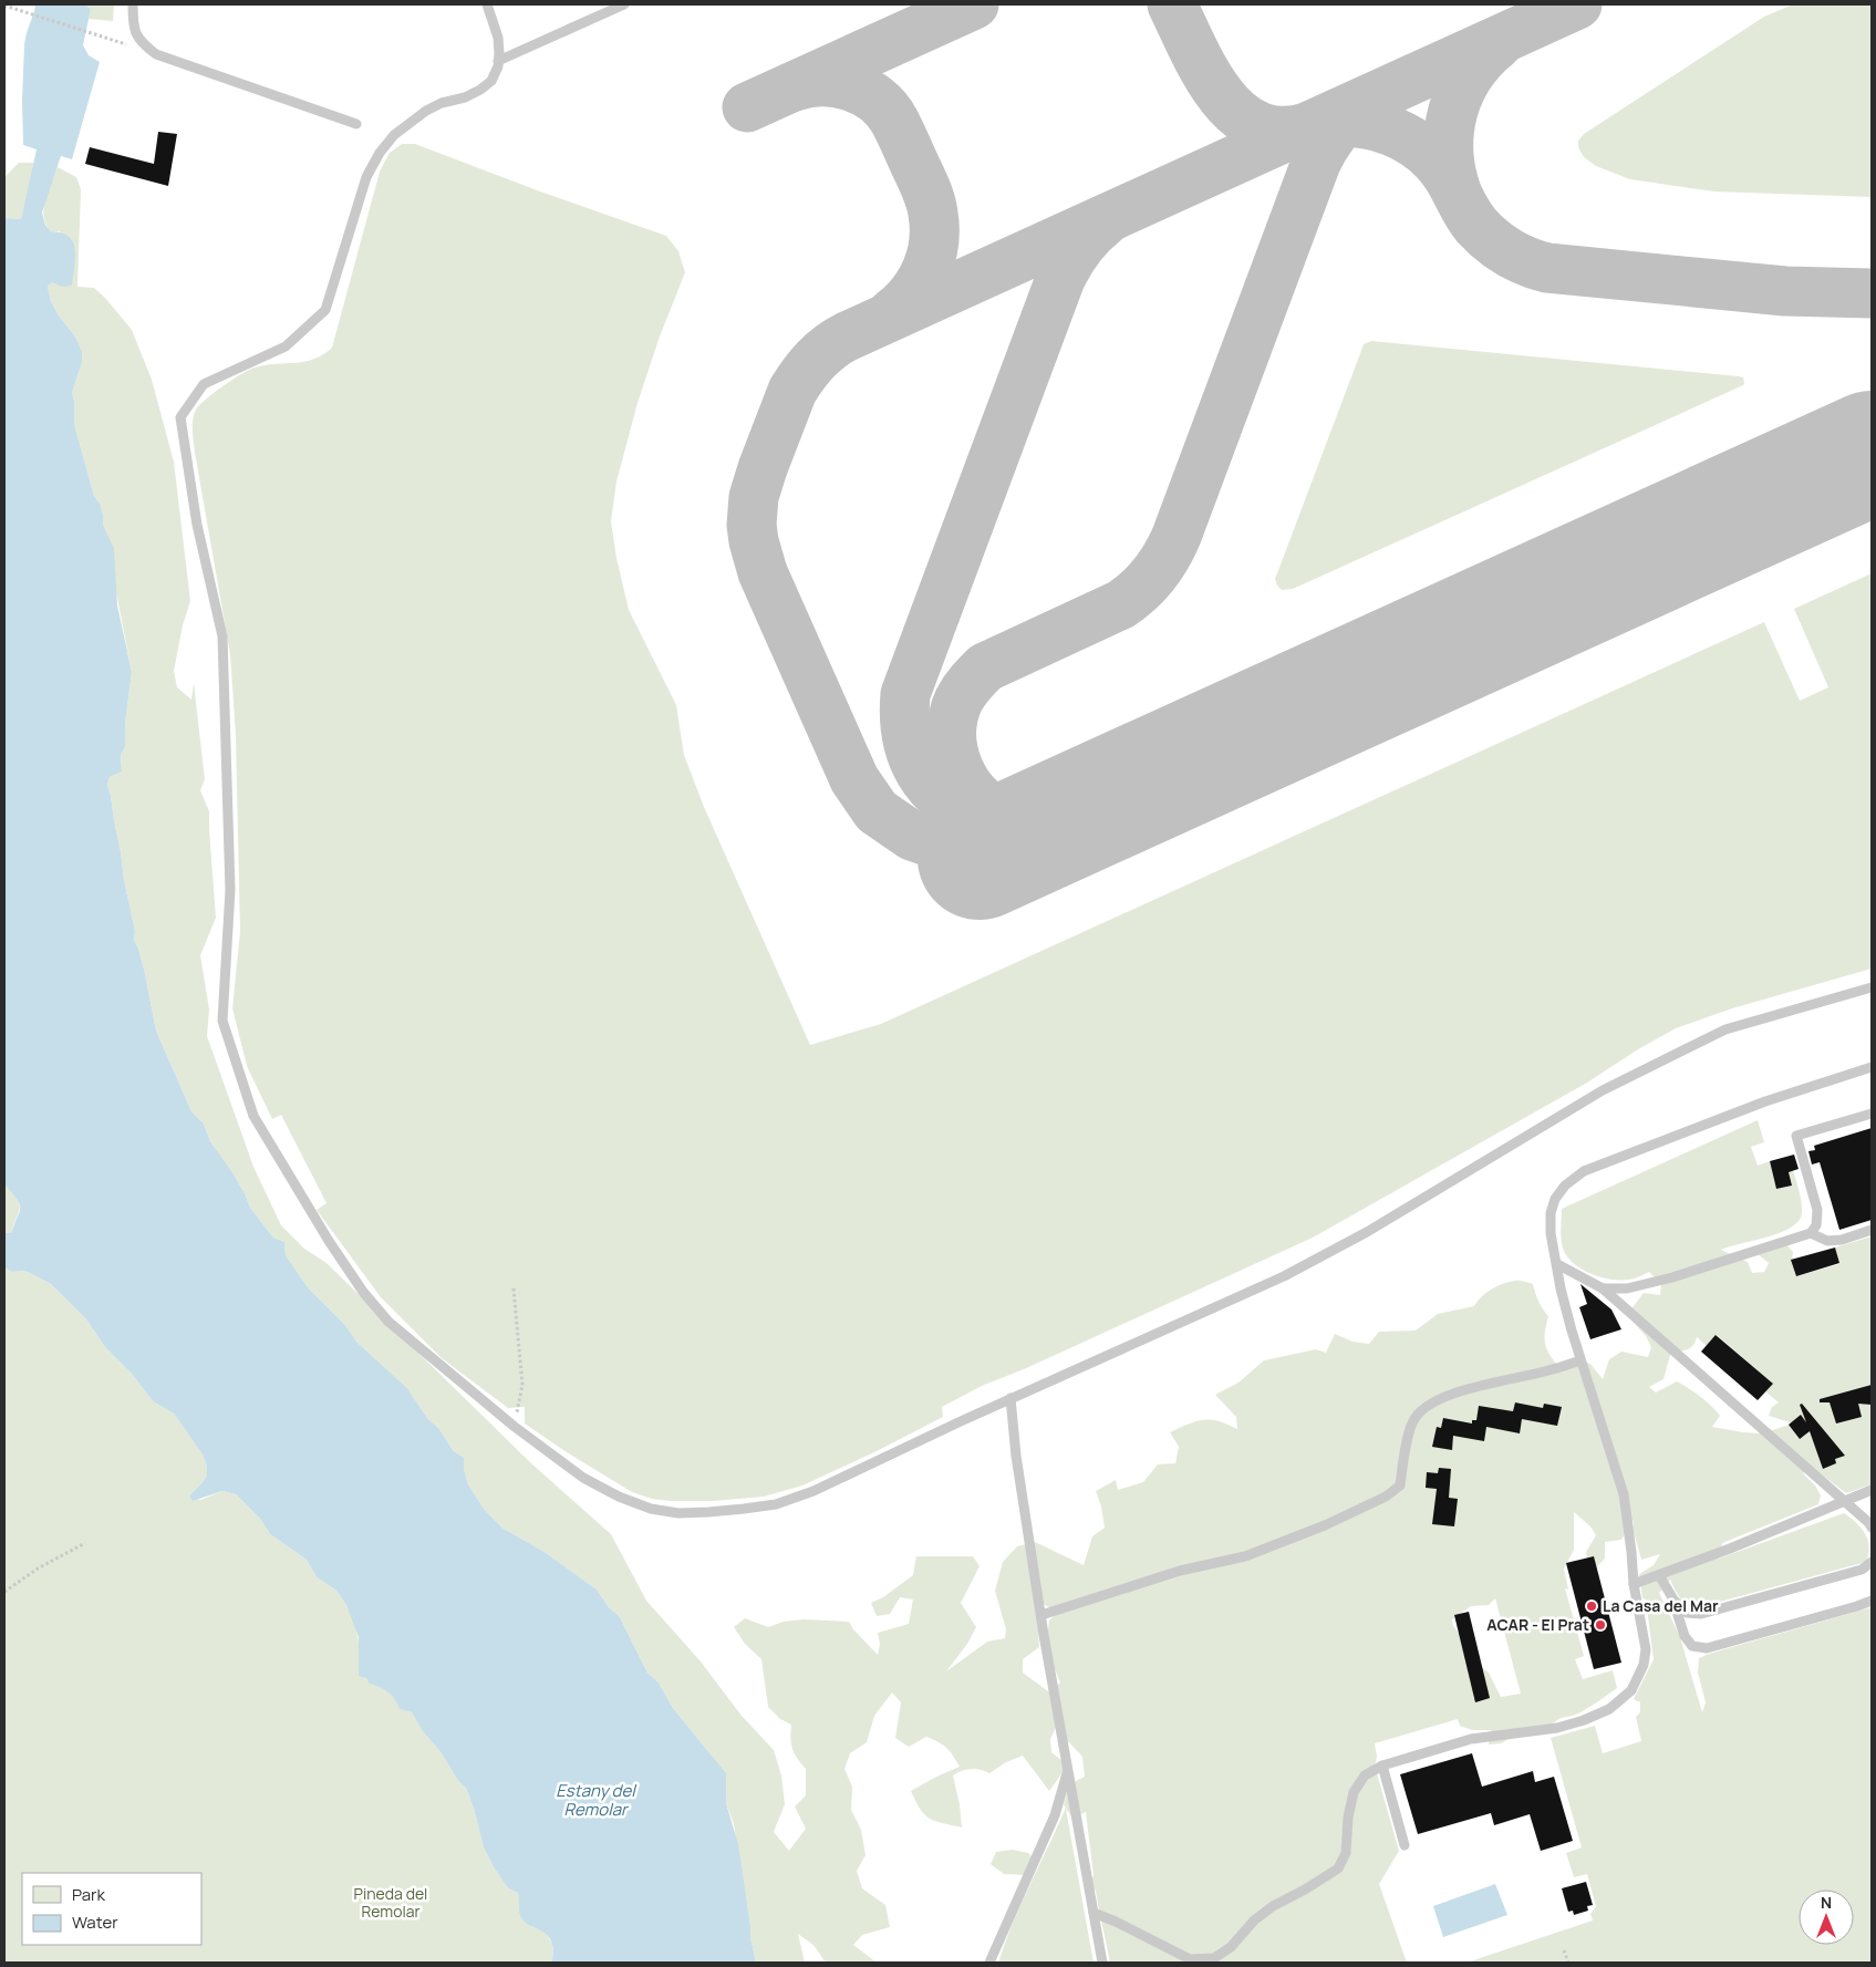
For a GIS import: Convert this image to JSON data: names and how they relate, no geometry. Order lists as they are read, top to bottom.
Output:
{
  "water": ["Estany del Remolar"],
  "parks": ["Pineda del Remolar"],
  "places": ["La Casa del Mar", "ACAR - El Prat"],
  "legend": ["Park", "Water"],
  "north": "top"
}
